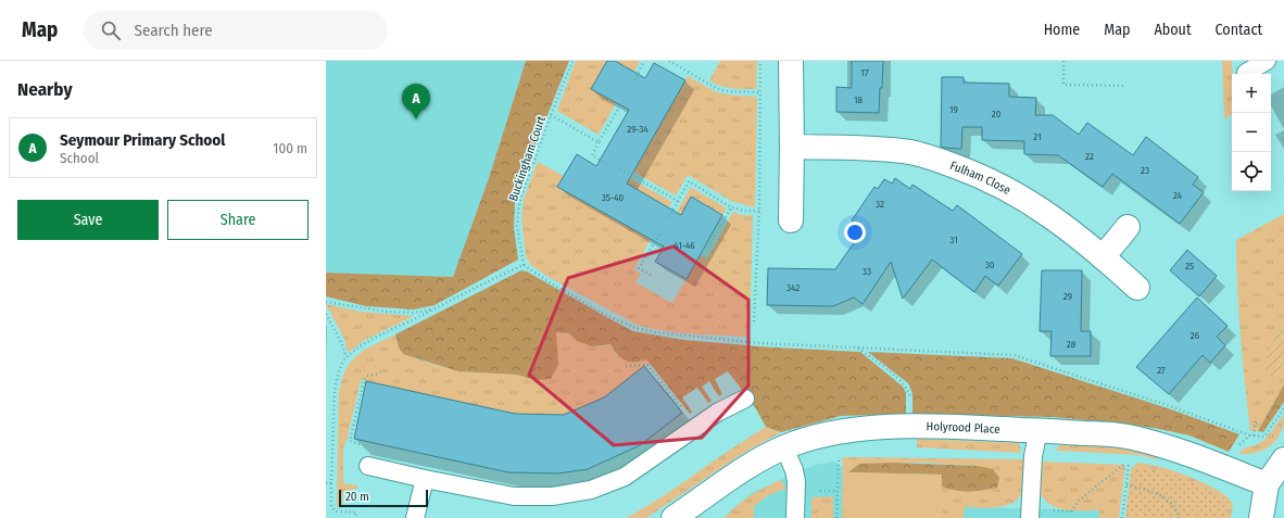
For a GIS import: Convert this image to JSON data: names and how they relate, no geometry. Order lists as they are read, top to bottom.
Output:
{
  "streets": {
    "street": ["Fulham Close", "Holyrood Place"],
    "path": ["Buckingham Court"]
  },
  "house_numbers": [
    "17",
    "18",
    "19",
    "20",
    "29-34",
    "21",
    "22",
    "23",
    "24",
    "35-40",
    "32",
    "31",
    "41-46",
    "30",
    "25",
    "33",
    "342",
    "29",
    "26",
    "28",
    "27"
  ],
  "scale_bar": "20 m",
  "page": {
    "header": "Map",
    "search": "Search here",
    "nav": [
      "Home",
      "Map",
      "About",
      "Contact"
    ],
    "heading": "Nearby",
    "map_buttons": ["+", "−"],
    "pins": "A",
    "list": [
      {
        "mark": "A",
        "name": "Seymour Primary School",
        "note": "School",
        "value": "100 m"
      }
    ],
    "buttons": ["Save", "Share"],
    "scale": "20 m"
  }
}
